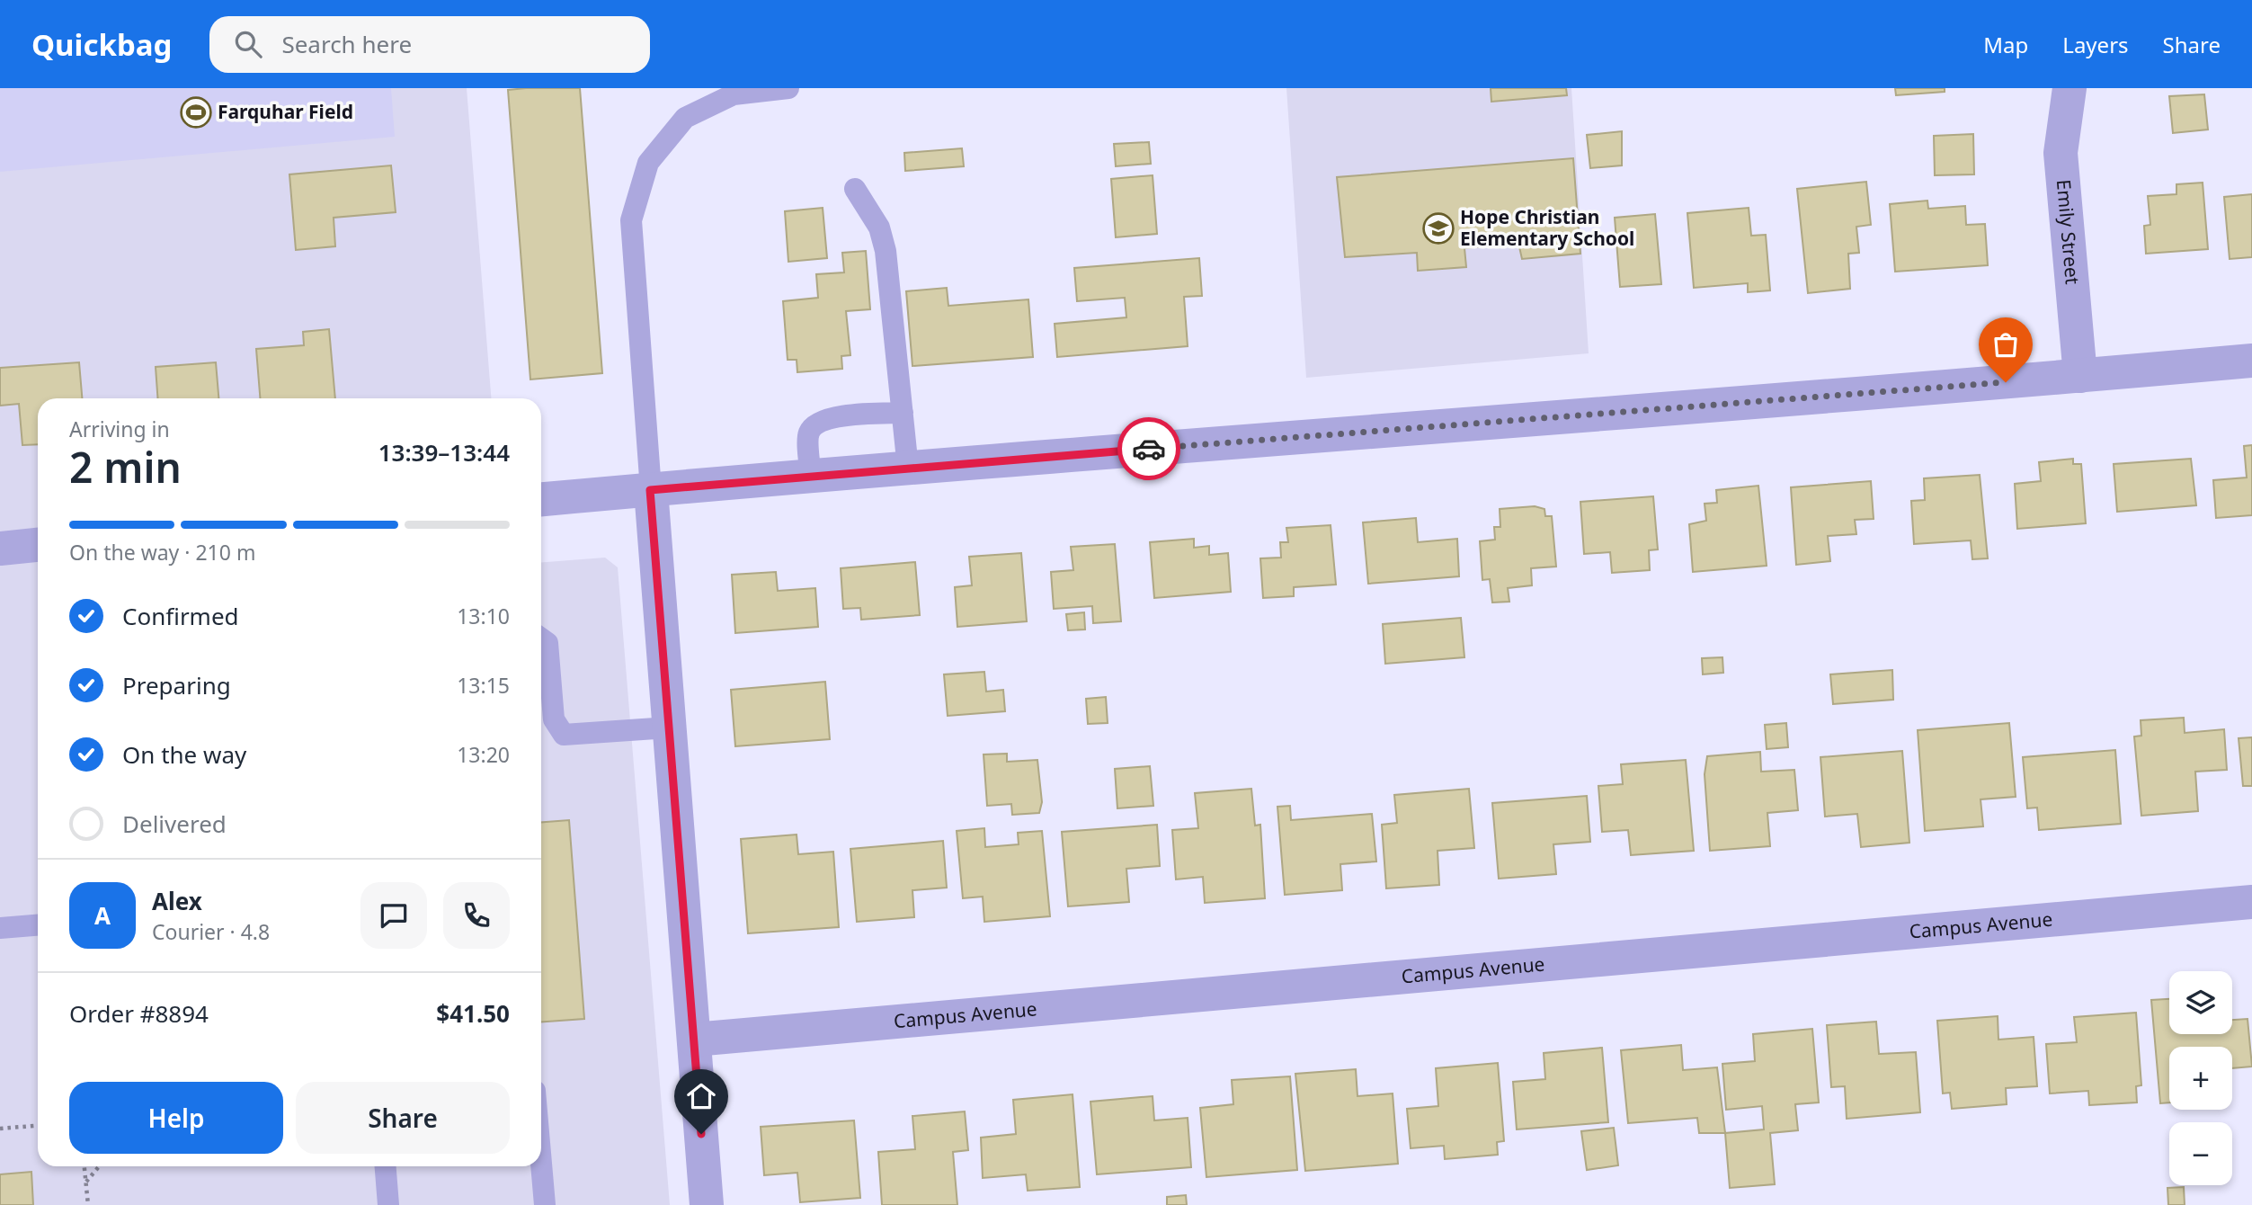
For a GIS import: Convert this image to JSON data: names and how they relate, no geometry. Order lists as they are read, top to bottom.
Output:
{
  "streets": {
    "street": ["Emily Street", "Campus Avenue"]
  },
  "places": {
    "sports": ["Farquhar Field"],
    "school or university": ["Hope Christian Elementary School"]
  },
  "page": {
    "header": "Quickbag",
    "search": "Search here",
    "nav": ["Map", "Layers", "Share"],
    "heading": ["2 min", "Arriving in", "13:39–13:44"],
    "panel": [
      "Alex",
      "Courier · 4.8",
      "Order #8894",
      "$41.50"
    ],
    "bar": "On the way · 210 m",
    "list": [
      ["Confirmed", "13:10"],
      ["Preparing", "13:15"],
      ["On the way", "13:20"],
      "Delivered"
    ],
    "round": "A",
    "map_buttons": ["+", "−"],
    "buttons": ["Help", "Share"]
  }
}
